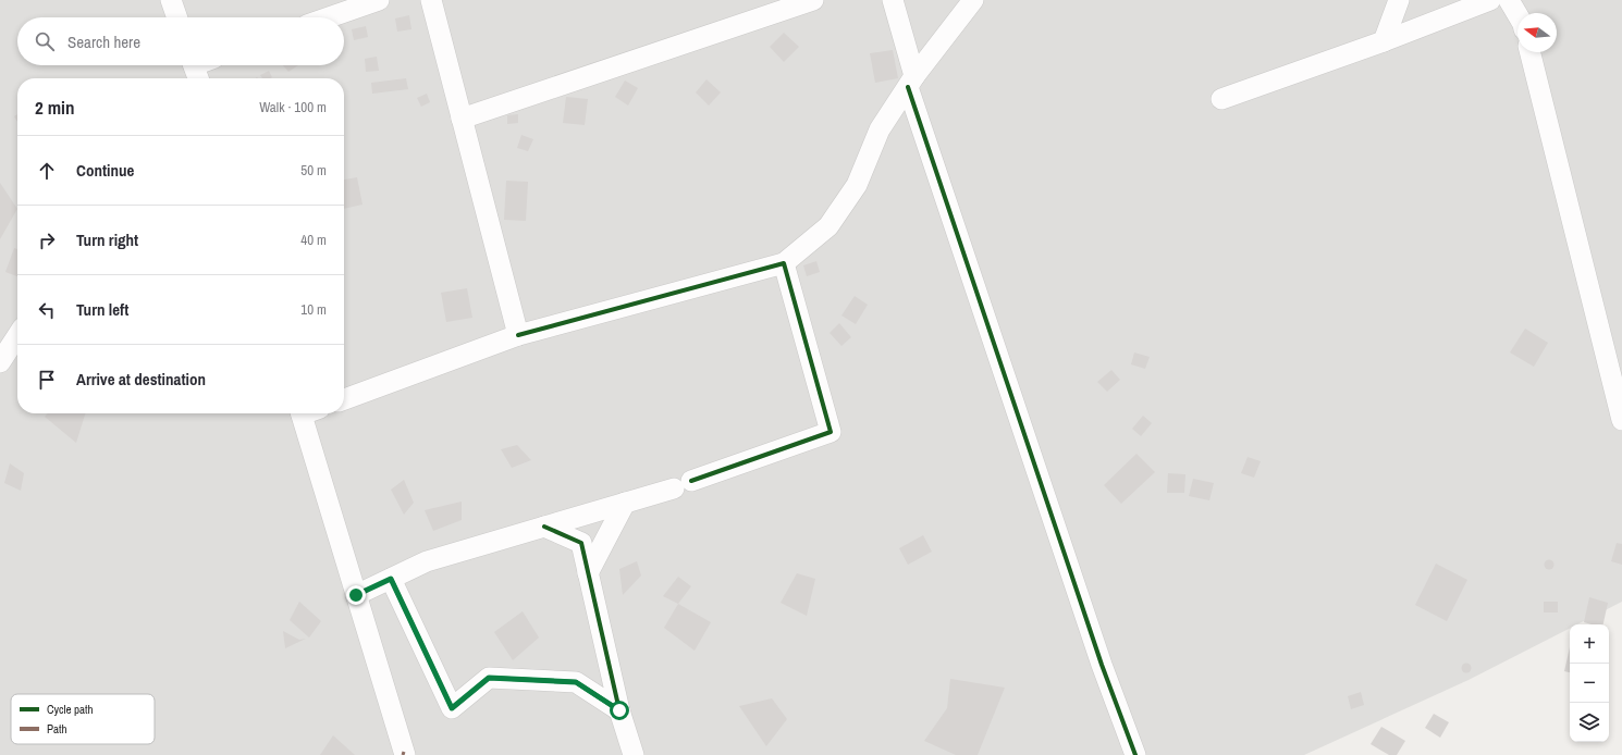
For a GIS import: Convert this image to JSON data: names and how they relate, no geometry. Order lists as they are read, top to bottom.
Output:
{
  "legend": ["Cycle path", "Path"],
  "north": "left",
  "page": {
    "search": "Search here",
    "heading": ["2 min", "Walk · 100 m"],
    "list": [
      ["Continue", "50 m"],
      ["Turn right", "40 m"],
      ["Turn left", "10 m"],
      "Arrive at destination"
    ],
    "map_buttons": ["+", "−"]
  }
}
